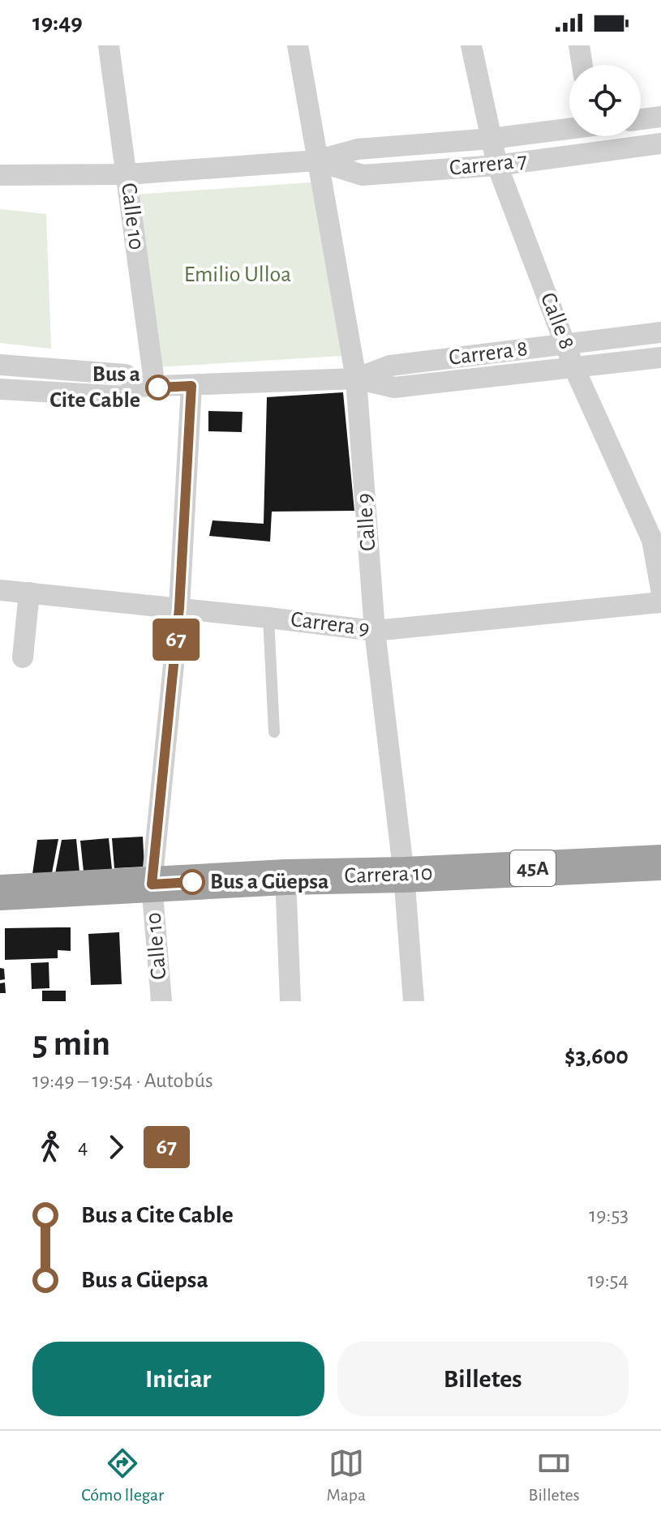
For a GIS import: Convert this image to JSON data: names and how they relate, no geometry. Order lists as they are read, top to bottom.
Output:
{
  "streets": {
    "highway": ["45A", "Carrera 10"],
    "street": [
      "Carrera 7",
      "Calle 10",
      "Calle 8",
      "Carrera 8",
      "Calle 9",
      "Carrera 9"
    ]
  },
  "crossings": [
    ["Carrera 7", "Calle 10"],
    ["Carrera 7", "Calle 8"],
    ["Carrera 7", "Calle 9"],
    ["Calle 10", "Carrera 8"],
    ["Calle 10", "Carrera 9"],
    ["Calle 10", "Carrera 10"],
    ["Calle 8", "Carrera 8"],
    ["Carrera 8", "Calle 9"],
    ["Calle 9", "Carrera 9"],
    ["Calle 9", "Carrera 10"]
  ],
  "parks": ["Emilio Ulloa"],
  "places": ["Bus a Cite Cable", "Bus a Güepsa"],
  "lines": ["bus line 67"],
  "page": {
    "status": "19:49",
    "on_map": "67",
    "heading": ["5 min", "19:49 – 19:54 · Autobús", "$3,600"],
    "legs": ["4", "67"],
    "list": [
      {
        "name": "Bus a Cite Cable",
        "value": "19:53"
      },
      {
        "name": "Bus a Güepsa",
        "value": "19:54"
      }
    ],
    "buttons": ["Iniciar", "Billetes"],
    "tabs": ["Cómo llegar", "Mapa", "Billetes"]
  }
}
